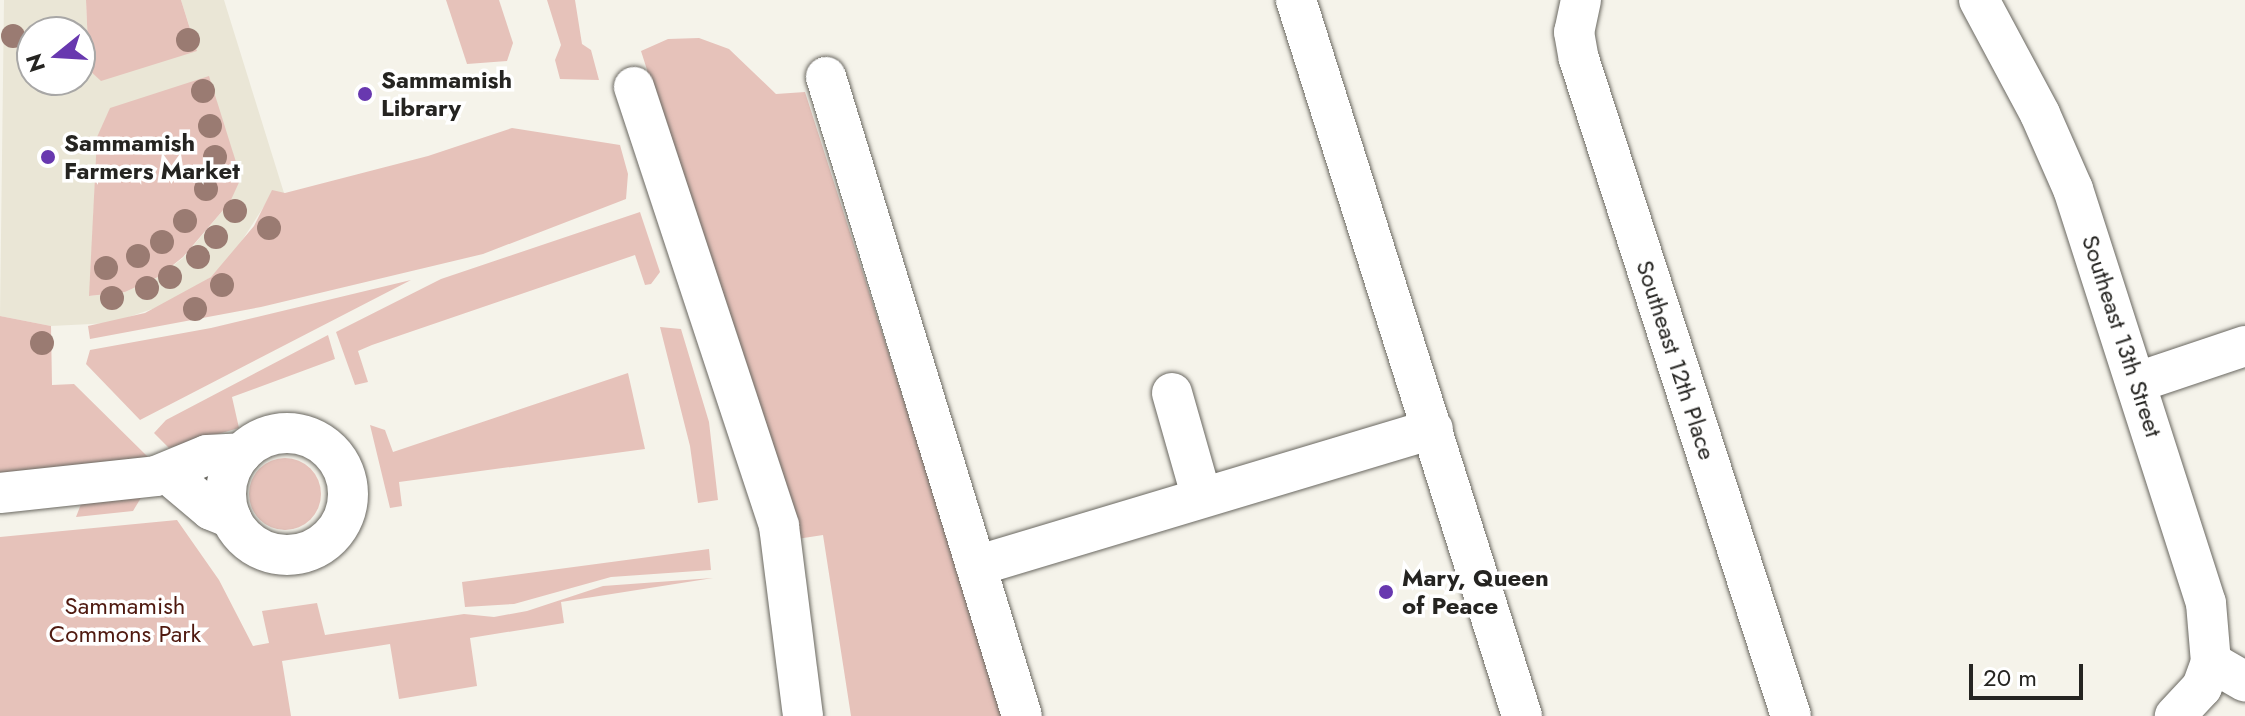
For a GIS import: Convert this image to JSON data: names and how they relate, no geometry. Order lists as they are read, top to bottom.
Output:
{
  "streets": {
    "street": ["Southeast 13th Street", "Southeast 12th Place"]
  },
  "parks": ["Sammamish Commons Park"],
  "places": ["Sammamish Library", "Sammamish Farmers Market", "Mary, Queen of Peace"],
  "scale_bar": "20 m",
  "north": "left"
}
